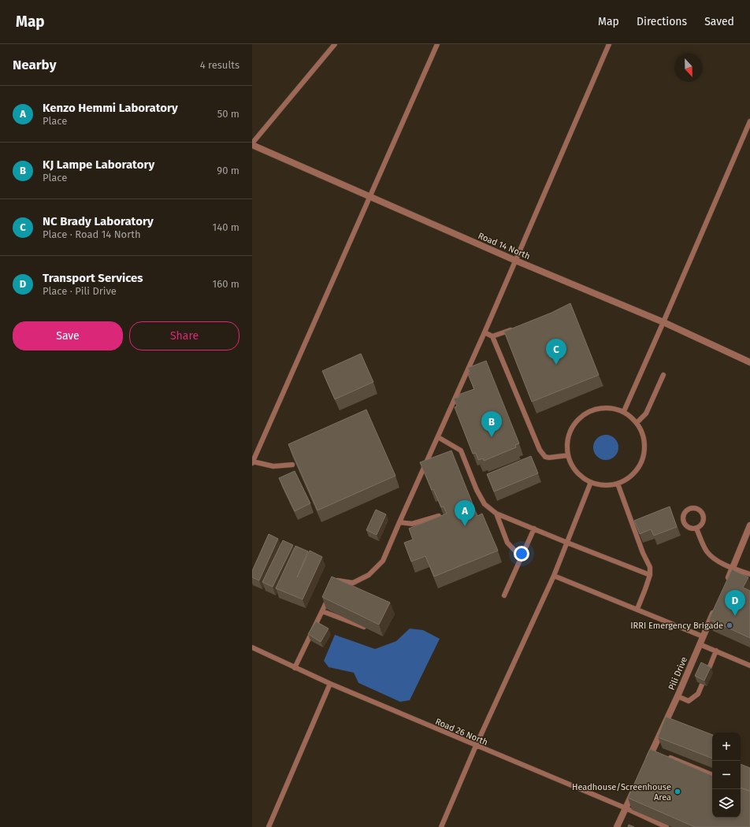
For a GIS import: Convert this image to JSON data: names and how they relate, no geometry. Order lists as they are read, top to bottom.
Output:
{
  "streets": {
    "street": ["Road 14 North", "Pili Drive"],
    "lane": ["Road 26 North"]
  },
  "places": ["IRRI Emergency Brigade", "Headhouse/Screenhouse Area"],
  "north": "bottom",
  "page": {
    "header": "Map",
    "nav": ["Map", "Directions", "Saved"],
    "heading": ["Nearby", "4 results"],
    "list": [
      {
        "mark": "A",
        "name": "Kenzo Hemmi Laboratory",
        "note": "Place",
        "value": "50 m"
      },
      {
        "mark": "B",
        "name": "KJ Lampe Laboratory",
        "note": "Place",
        "value": "90 m"
      },
      {
        "mark": "C",
        "name": "NC Brady Laboratory",
        "note": "Place · Road 14 North",
        "value": "140 m"
      },
      {
        "mark": "D",
        "name": "Transport Services",
        "note": "Place · Pili Drive",
        "value": "160 m"
      }
    ],
    "buttons": ["Save", "Share"],
    "pins": [
      "C",
      "B",
      "A",
      "D"
    ],
    "map_buttons": ["+", "−"]
  }
}
